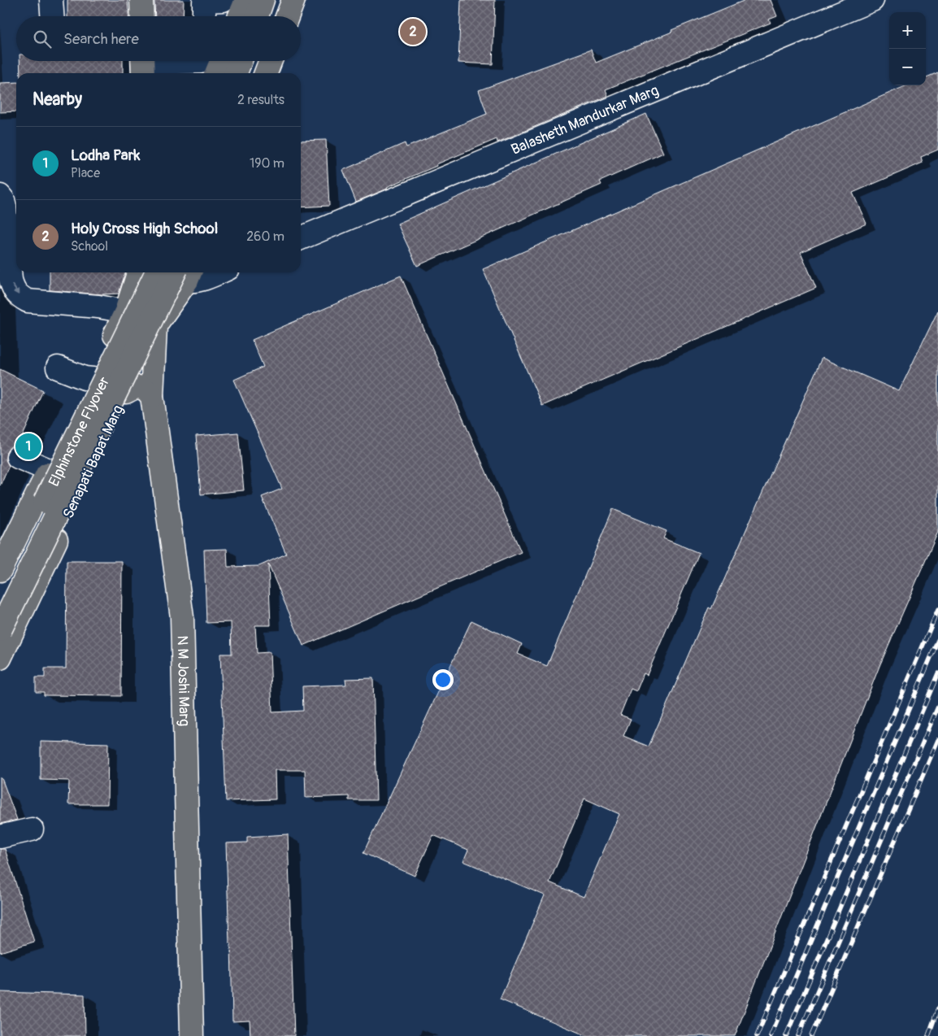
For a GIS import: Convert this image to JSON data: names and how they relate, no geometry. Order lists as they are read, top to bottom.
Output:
{
  "streets": {
    "main road": ["Elphinstone Flyover", "Senapati Bapat Marg", "N M Joshi Marg"],
    "street": ["Balasheth Mandurkar Marg"]
  },
  "crossings": [
    ["Senapati Bapat Marg", "N M Joshi Marg"]
  ],
  "page": {
    "map_buttons": ["+", "−"],
    "search": "Search here",
    "pins": ["2", "1"],
    "heading": ["Nearby", "2 results"],
    "list": [
      {
        "mark": "1",
        "name": "Lodha Park",
        "note": "Place",
        "value": "190 m"
      },
      {
        "mark": "2",
        "name": "Holy Cross High School",
        "note": "School",
        "value": "260 m"
      }
    ]
  }
}
